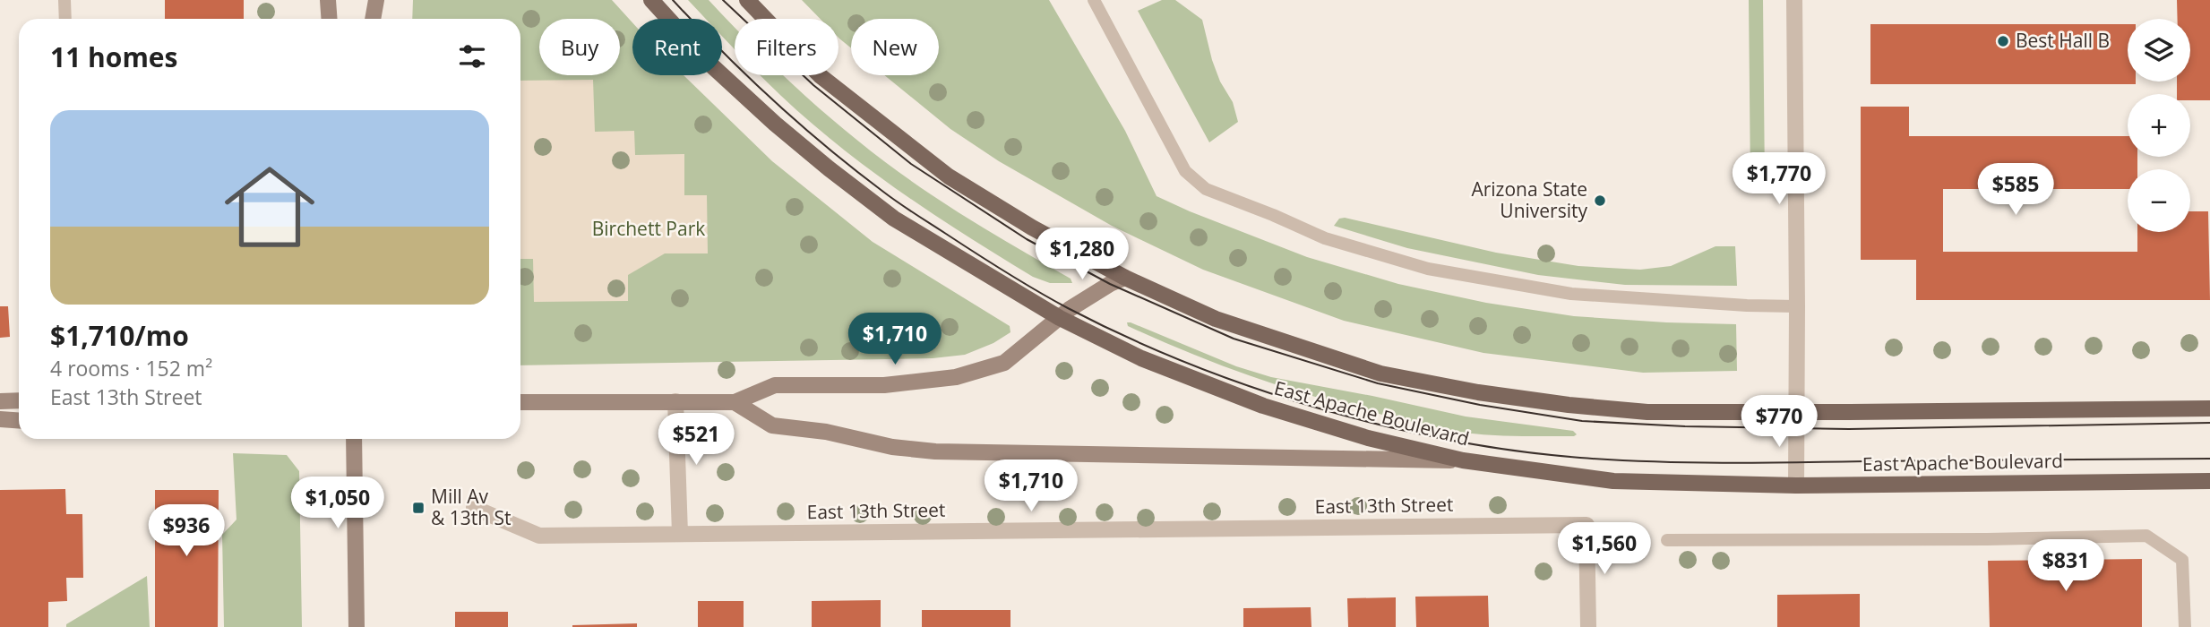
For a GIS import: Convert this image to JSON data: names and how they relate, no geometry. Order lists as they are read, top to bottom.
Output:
{
  "streets": {
    "main road": ["East Apache Boulevard"],
    "street": ["East 13th Street"]
  },
  "parks": ["Birchett Park"],
  "places": {
    "other": ["Best Hall B", "Arizona State University"],
    "transit": ["Mill Av & 13th St"]
  },
  "page": {
    "map_buttons": ["+", "−"],
    "chip": [
      "Buy",
      "Rent",
      "Filters",
      "New"
    ],
    "heading": "11 homes",
    "list": [
      {
        "name": "$1,710/mo",
        "note": "4 rooms · 152 m² · East 13th Street"
      }
    ],
    "price": [
      "$1,770",
      "$585",
      "$1,280",
      "$1,710",
      "$770",
      "$521",
      "$1,710",
      "$1,050",
      "$936",
      "$1,560",
      "$831"
    ]
  }
}
